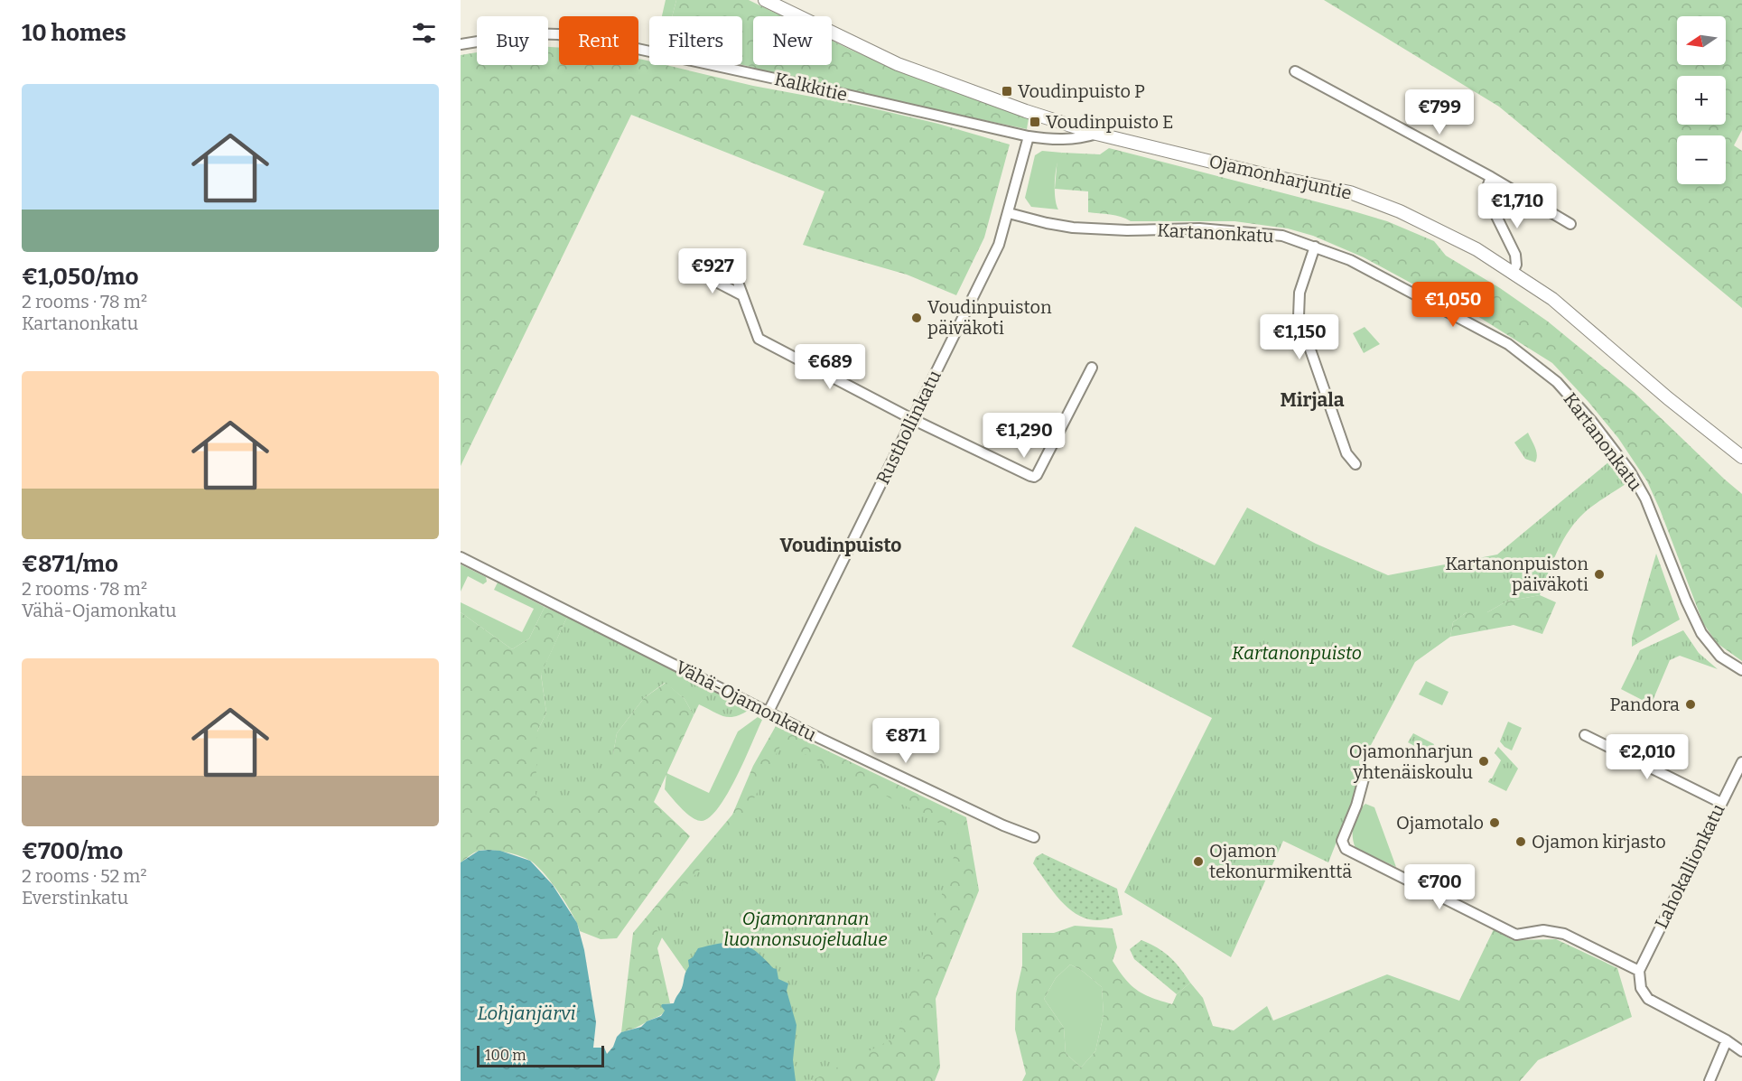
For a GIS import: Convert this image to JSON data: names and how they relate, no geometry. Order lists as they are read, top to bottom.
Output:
{
  "streets": {
    "main road": ["Ojamonharjuntie"],
    "street": [
      "Kalkkitie",
      "Kartanonkatu",
      "Rusthollinkatu",
      "Vähä-Ojamonkatu",
      "Lahokallionkatu"
    ]
  },
  "crossings": [
    ["Kalkkitie", "Ojamonharjuntie"],
    ["Kalkkitie", "Rusthollinkatu"],
    ["Kartanonkatu", "Rusthollinkatu"],
    ["Rusthollinkatu", "Vähä-Ojamonkatu"]
  ],
  "districts": ["Mirjala", "Voudinpuisto"],
  "water": ["Lohjanjärvi"],
  "parks": ["Kartanonpuisto", "Ojamonrannan luonnonsuojelualue"],
  "places": {
    "transit": ["Voudinpuisto P", "Voudinpuisto E"],
    "other": [
      "Voudinpuiston päiväkoti",
      "Kartanonpuiston päiväkoti",
      "Pandora",
      "Ojamonharjun yhtenäiskoulu",
      "Ojamotalo",
      "Ojamon kirjasto",
      "Ojamon tekonurmikenttä"
    ]
  },
  "scale_bar": "100 m",
  "north": "left",
  "page": {
    "heading": "10 homes",
    "map_buttons": ["+", "−"],
    "chip": [
      "Buy",
      "Rent",
      "Filters",
      "New"
    ],
    "list": [
      {
        "name": "€1,050/mo",
        "note": "2 rooms · 78 m² · Kartanonkatu"
      },
      {
        "name": "€871/mo",
        "note": "2 rooms · 78 m² · Vähä-Ojamonkatu"
      },
      {
        "name": "€700/mo",
        "note": "2 rooms · 52 m² · Everstinkatu"
      }
    ],
    "price": [
      "€799",
      "€1,710",
      "€927",
      "€1,050",
      "€1,150",
      "€689",
      "€1,290",
      "€871",
      "€2,010",
      "€700"
    ],
    "scale": "100 m"
  }
}
